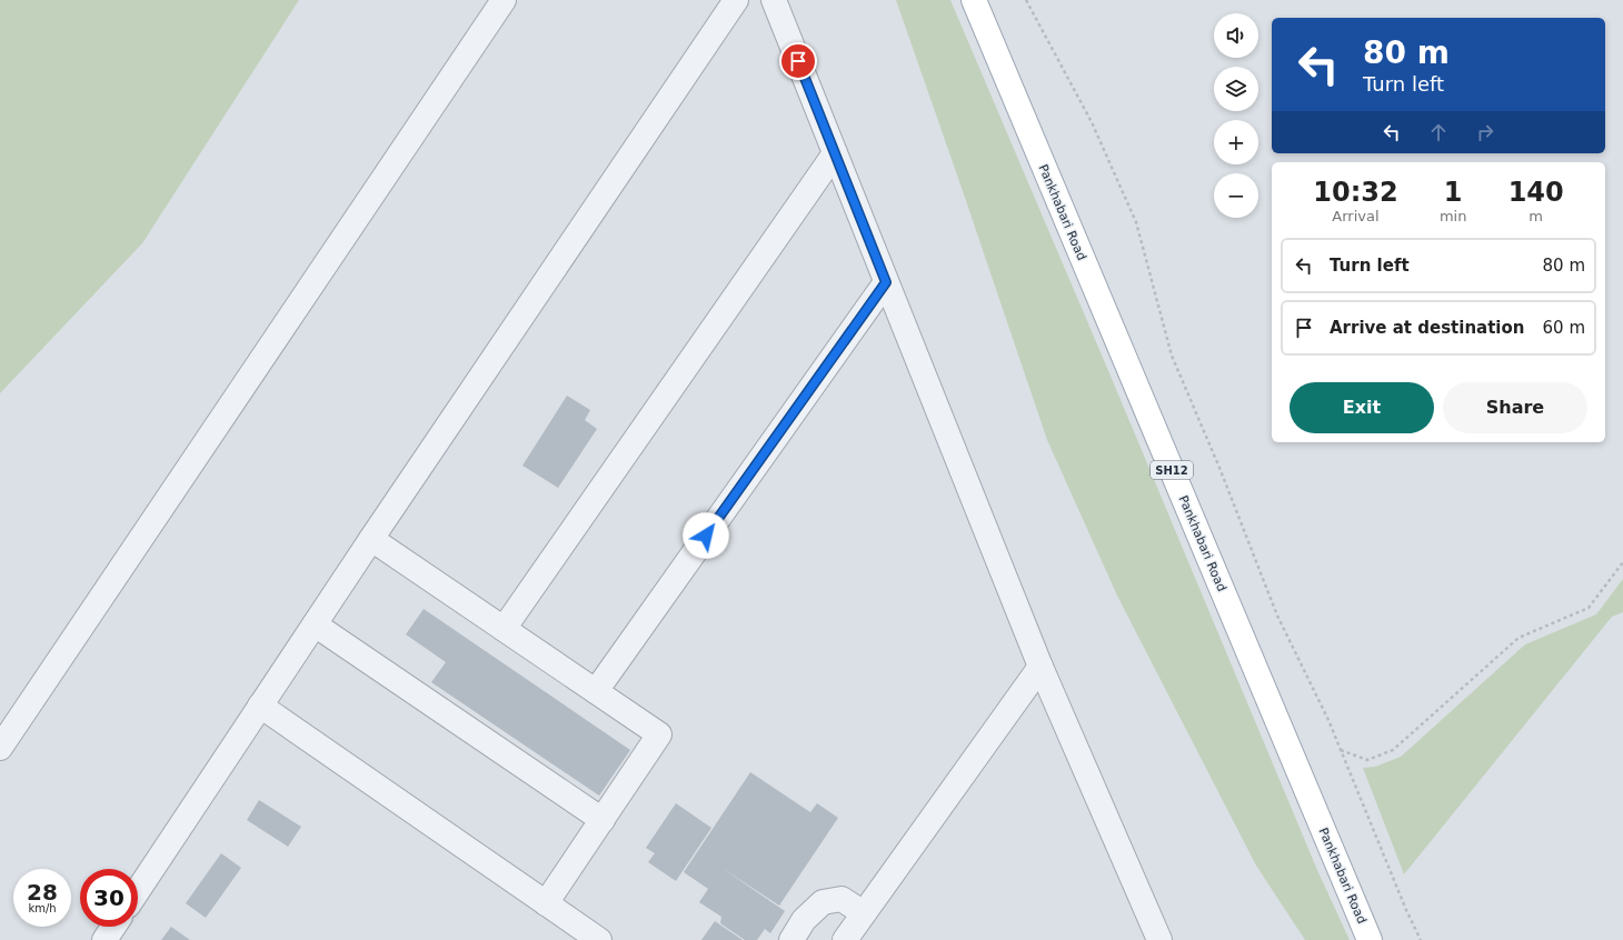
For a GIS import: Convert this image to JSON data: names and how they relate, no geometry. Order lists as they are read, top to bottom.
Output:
{
  "streets": {
    "main road": ["Pankhabari Road", "SH12"]
  },
  "page": {
    "map_buttons": ["+", "−"],
    "turn": ["80 m", "Turn left"],
    "eta": [
      "10:32",
      "Arrival",
      "1",
      "min",
      "140",
      "m"
    ],
    "list": [
      {
        "name": "Turn left",
        "value": "80 m"
      },
      {
        "name": "Arrive at destination",
        "value": "60 m"
      }
    ],
    "buttons": ["Exit", "Share"],
    "speed": "28 km/h",
    "limit": "30"
  }
}
